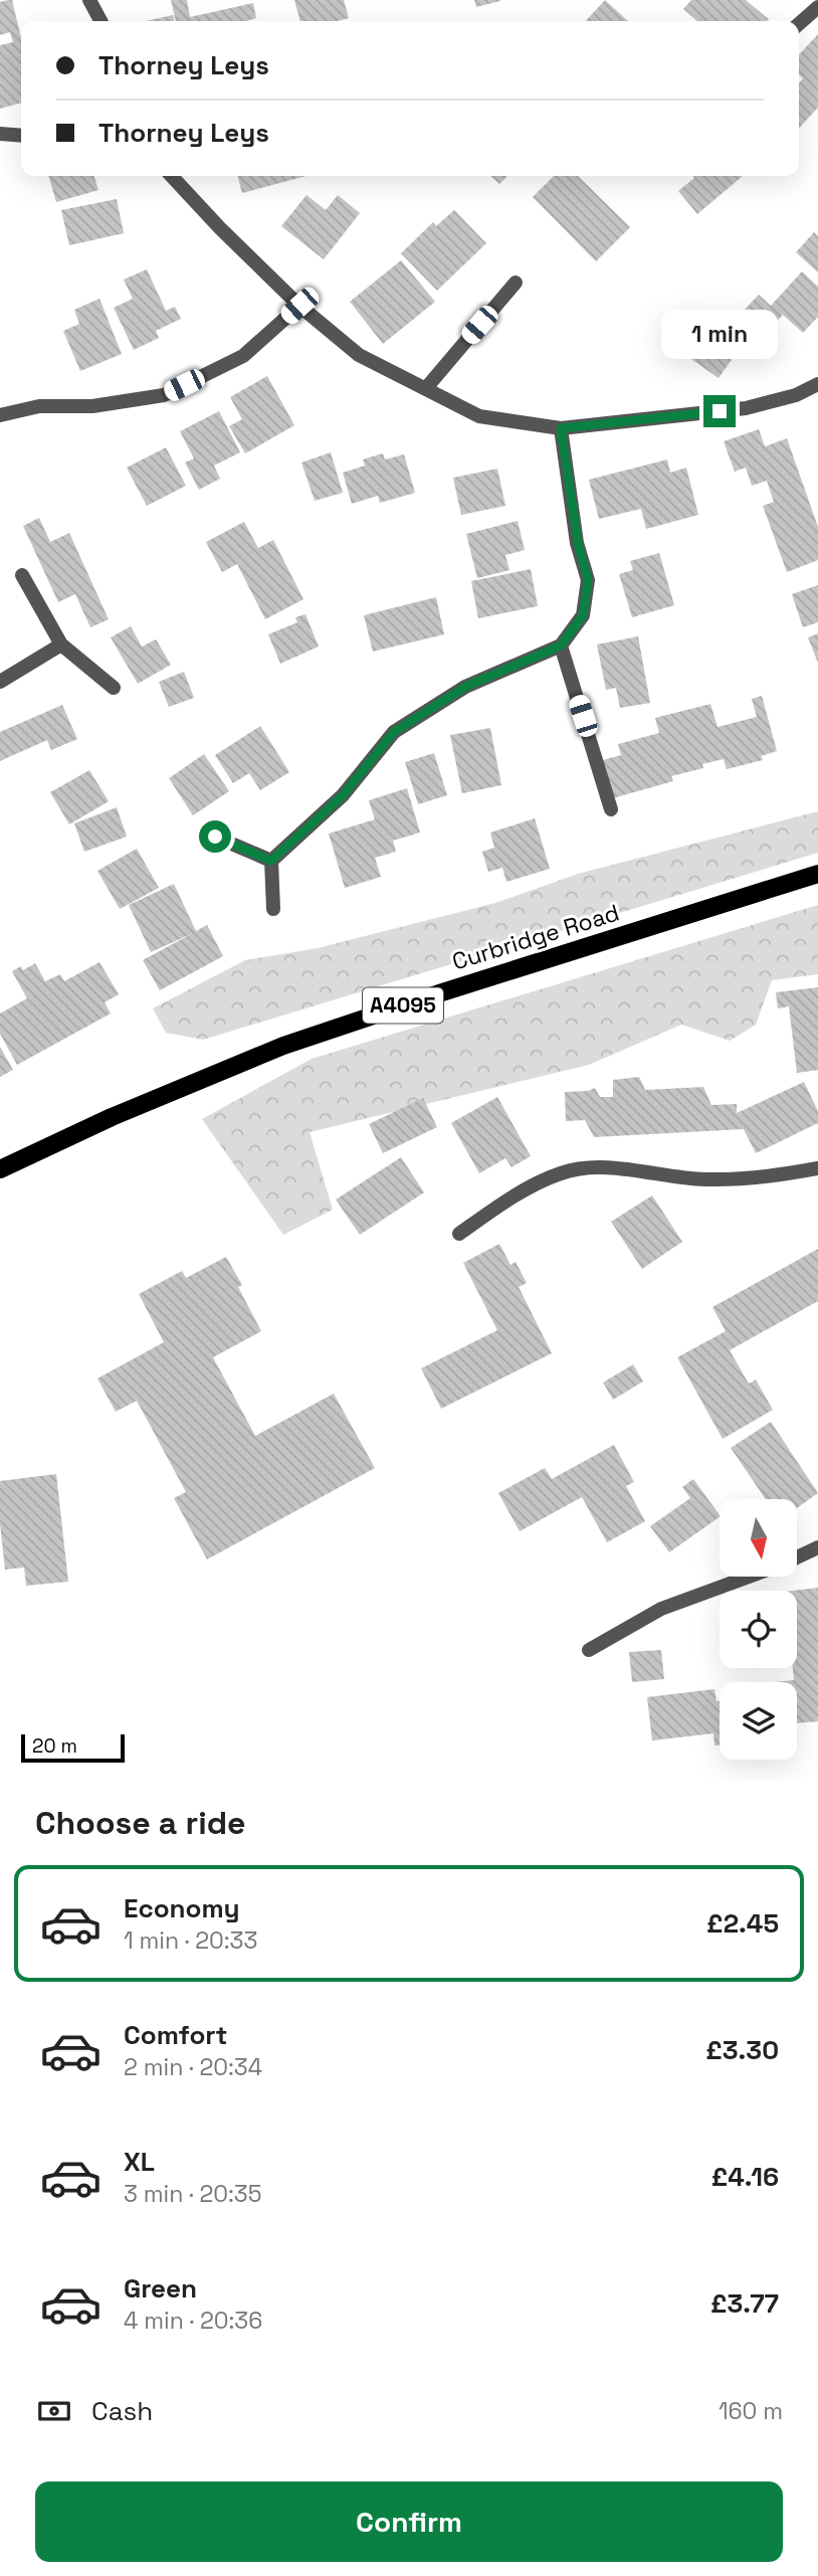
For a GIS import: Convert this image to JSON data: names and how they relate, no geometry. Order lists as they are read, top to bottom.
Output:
{
  "streets": {
    "main road": ["Curbridge Road", "A4095"]
  },
  "scale_bar": "20 m",
  "north": "bottom",
  "page": {
    "banner": ["Thorney Leys", "Thorney Leys"],
    "bubble": "1 min",
    "scale": "20 m",
    "heading": "Choose a ride",
    "list": [
      {
        "name": "Economy",
        "note": "1 min · 20:33",
        "value": "£2.45"
      },
      {
        "name": "Comfort",
        "note": "2 min · 20:34",
        "value": "£3.30"
      },
      {
        "name": "XL",
        "note": "3 min · 20:35",
        "value": "£4.16"
      },
      {
        "name": "Green",
        "note": "4 min · 20:36",
        "value": "£3.77"
      }
    ],
    "pay": ["Cash", "160 m"],
    "buttons": "Confirm"
  }
}
